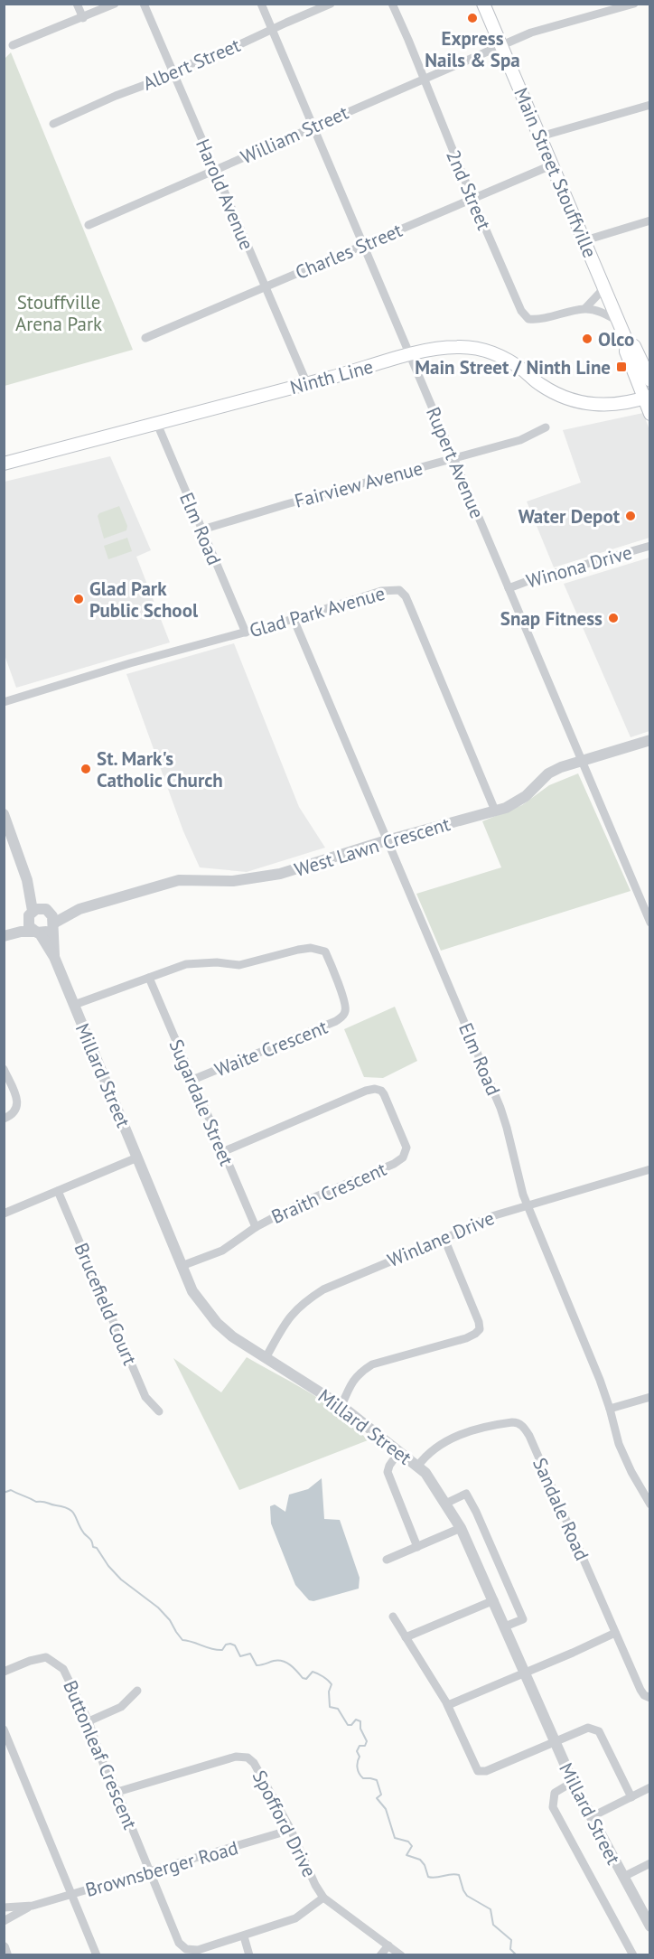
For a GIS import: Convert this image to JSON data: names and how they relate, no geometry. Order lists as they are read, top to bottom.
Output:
{
  "streets": {
    "main road": ["Main Street Stouffville", "Ninth Line"],
    "street": [
      "Albert Street",
      "William Street",
      "2nd Street",
      "Harold Avenue",
      "Charles Street",
      "Rupert Avenue",
      "Fairview Avenue",
      "Elm Road",
      "Winona Drive",
      "Glad Park Avenue",
      "West Lawn Crescent",
      "Waite Crescent",
      "Millard Street",
      "Sugardale Street",
      "Braith Crescent",
      "Winlane Drive",
      "Brucefield Court",
      "Sandale Road",
      "Buttonleaf Crescent",
      "Spofford Drive",
      "Brownsberger Road"
    ]
  },
  "crossings": [
    ["Albert Street", "Harold Avenue"],
    ["Albert Street", "Rupert Avenue"],
    ["William Street", "Main Street Stouffville"],
    ["William Street", "2nd Street"],
    ["William Street", "Harold Avenue"],
    ["William Street", "Rupert Avenue"],
    ["Main Street Stouffville", "Charles Street"],
    ["Main Street Stouffville", "Ninth Line"],
    ["2nd Street", "Charles Street"],
    ["Harold Avenue", "Charles Street"],
    ["Harold Avenue", "Ninth Line"],
    ["Charles Street", "Rupert Avenue"],
    ["Ninth Line", "Rupert Avenue"],
    ["Ninth Line", "Elm Road"],
    ["Rupert Avenue", "Fairview Avenue"],
    ["Rupert Avenue", "Winona Drive"],
    ["Rupert Avenue", "West Lawn Crescent"],
    ["Fairview Avenue", "Elm Road"],
    ["Elm Road", "Glad Park Avenue"],
    ["Elm Road", "West Lawn Crescent"],
    ["Elm Road", "Winlane Drive"],
    ["Glad Park Avenue", "West Lawn Crescent"],
    ["West Lawn Crescent", "Millard Street"],
    ["Waite Crescent", "Millard Street"],
    ["Waite Crescent", "Sugardale Street"],
    ["Millard Street", "Braith Crescent"],
    ["Millard Street", "Winlane Drive"],
    ["Millard Street", "Sandale Road"],
    ["Sugardale Street", "Braith Crescent"],
    ["Buttonleaf Crescent", "Spofford Drive"],
    ["Buttonleaf Crescent", "Brownsberger Road"],
    ["Spofford Drive", "Brownsberger Road"]
  ],
  "parks": ["Stouffville Arena Park"],
  "places": {
    "other": [
      "Express Nails & Spa",
      "Olco",
      "Water Depot",
      "Glad Park Public School",
      "Snap Fitness",
      "St. Mark's Catholic Church"
    ],
    "transit": ["Main Street / Ninth Line"]
  }
}
